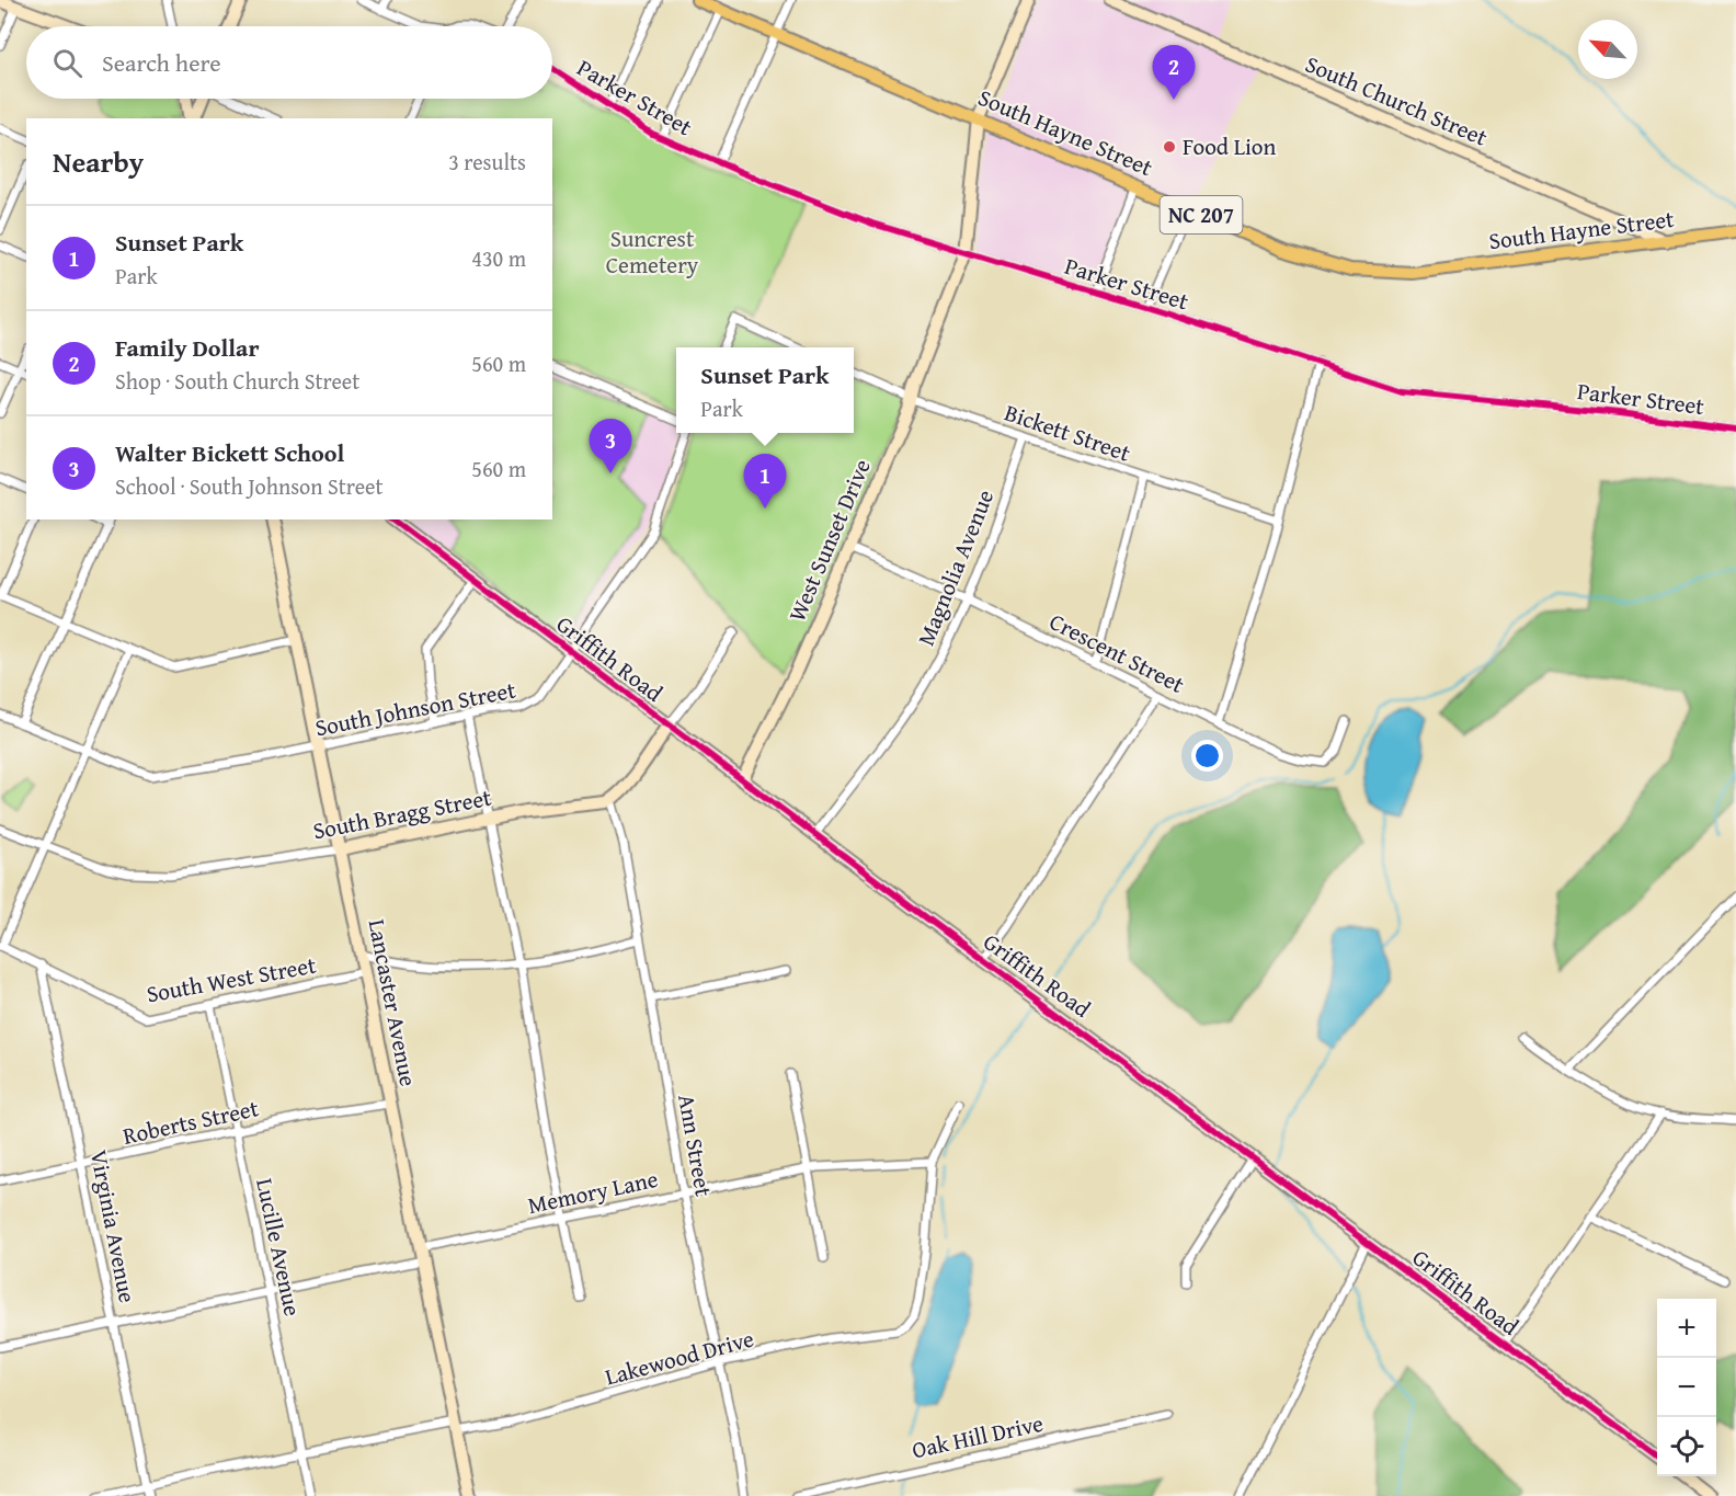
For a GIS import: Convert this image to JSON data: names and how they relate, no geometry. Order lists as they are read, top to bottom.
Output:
{
  "streets": {
    "main road": ["South Hayne Street", "NC 207"],
    "street": [
      "Parker Street",
      "South Church Street",
      "Bickett Street",
      "West Sunset Drive",
      "Magnolia Avenue",
      "Crescent Street",
      "Griffith Road",
      "South Johnson Street",
      "South Bragg Street",
      "South West Street",
      "Lancaster Avenue",
      "Roberts Street",
      "Ann Street",
      "Memory Lane",
      "Virginia Avenue",
      "Lucille Avenue",
      "Lakewood Drive",
      "Oak Hill Drive"
    ]
  },
  "crossings": [
    ["Parker Street", "West Sunset Drive"],
    ["South Church Street", "South Hayne Street"],
    ["South Hayne Street", "West Sunset Drive"],
    ["Bickett Street", "West Sunset Drive"],
    ["Bickett Street", "Magnolia Avenue"],
    ["West Sunset Drive", "Crescent Street"],
    ["West Sunset Drive", "Griffith Road"],
    ["Magnolia Avenue", "Crescent Street"],
    ["Magnolia Avenue", "Griffith Road"],
    ["Griffith Road", "South Johnson Street"],
    ["South Johnson Street", "Lancaster Avenue"],
    ["South Bragg Street", "Lancaster Avenue"],
    ["South Bragg Street", "Ann Street"],
    ["South West Street", "Lancaster Avenue"],
    ["South West Street", "Virginia Avenue"],
    ["South West Street", "Lucille Avenue"],
    ["Lancaster Avenue", "Roberts Street"],
    ["Lancaster Avenue", "Memory Lane"],
    ["Lancaster Avenue", "Lakewood Drive"],
    ["Roberts Street", "Virginia Avenue"],
    ["Roberts Street", "Lucille Avenue"],
    ["Ann Street", "Memory Lane"],
    ["Ann Street", "Lakewood Drive"],
    ["Memory Lane", "Virginia Avenue"],
    ["Memory Lane", "Lucille Avenue"],
    ["Memory Lane", "Lakewood Drive"],
    ["Virginia Avenue", "Lakewood Drive"],
    ["Lucille Avenue", "Lakewood Drive"]
  ],
  "parks": ["Suncrest Cemetery"],
  "places": ["Food Lion"],
  "north": "top left",
  "page": {
    "search": "Search here",
    "pins": ["2", "3", "1"],
    "heading": ["Nearby", "3 results"],
    "list": [
      {
        "mark": "1",
        "name": "Sunset Park",
        "note": "Park",
        "value": "430 m"
      },
      {
        "mark": "2",
        "name": "Family Dollar",
        "note": "Shop · South Church Street",
        "value": "560 m"
      },
      {
        "mark": "3",
        "name": "Walter Bickett School",
        "note": "School · South Johnson Street",
        "value": "560 m"
      }
    ],
    "popup": ["Sunset Park", "Park"],
    "map_buttons": ["+", "−"]
  }
}
